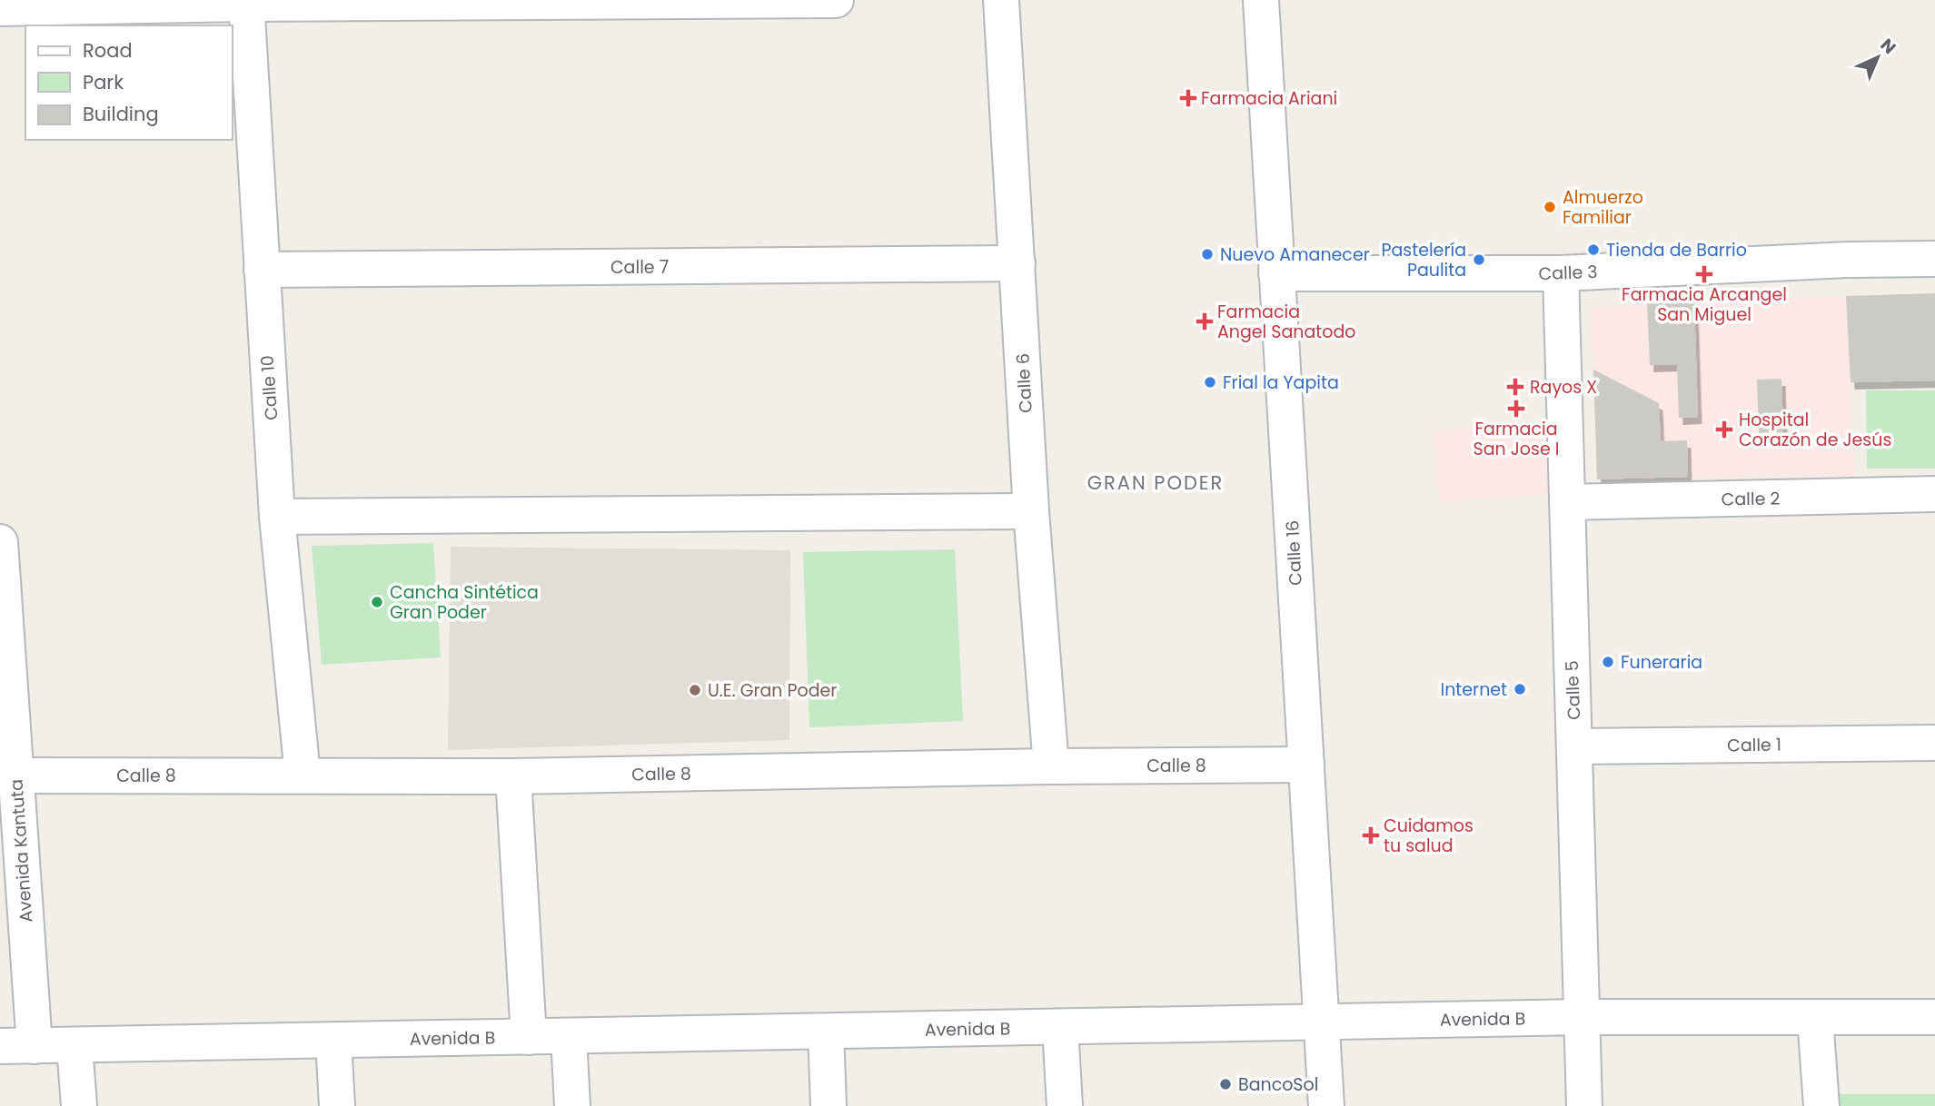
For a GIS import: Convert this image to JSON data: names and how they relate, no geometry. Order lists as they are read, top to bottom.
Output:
{
  "streets": {
    "street": [
      "Calle 7",
      "Calle 3",
      "Calle 6",
      "Calle 10",
      "Calle 2",
      "Calle 16",
      "Calle 5",
      "Calle 1",
      "Calle 8",
      "Avenida Kantuta",
      "Avenida B"
    ]
  },
  "crossings": [
    ["Calle 7", "Calle 6"],
    ["Calle 7", "Calle 10"],
    ["Calle 3", "Calle 16"],
    ["Calle 3", "Calle 5"],
    ["Calle 6", "Calle 8"],
    ["Calle 10", "Calle 8"],
    ["Calle 2", "Calle 5"],
    ["Calle 16", "Calle 8"],
    ["Calle 16", "Avenida B"],
    ["Calle 5", "Calle 1"],
    ["Calle 5", "Avenida B"],
    ["Calle 8", "Avenida Kantuta"],
    ["Avenida Kantuta", "Avenida B"]
  ],
  "districts": ["GRAN PODER"],
  "places": {
    "health": [
      "Farmacia Ariani",
      "Farmacia Arcangel San Miguel",
      "Farmacia Angel Sanatodo",
      "Rayos X",
      "Farmacia San Jose I",
      "Hospital Corazón de Jesús",
      "Cuidamos tu salud"
    ],
    "other": [
      "Almuerzo Familiar",
      "Tienda de Barrio",
      "Nuevo Amanecer",
      "Pastelería Paulita",
      "Frial la Yapita",
      "Cancha Sintética Gran Poder",
      "Funeraria",
      "Internet",
      "U.E. Gran Poder",
      "BancoSol"
    ]
  },
  "legend": ["Road", "Park", "Building"],
  "north": "top right"
}
